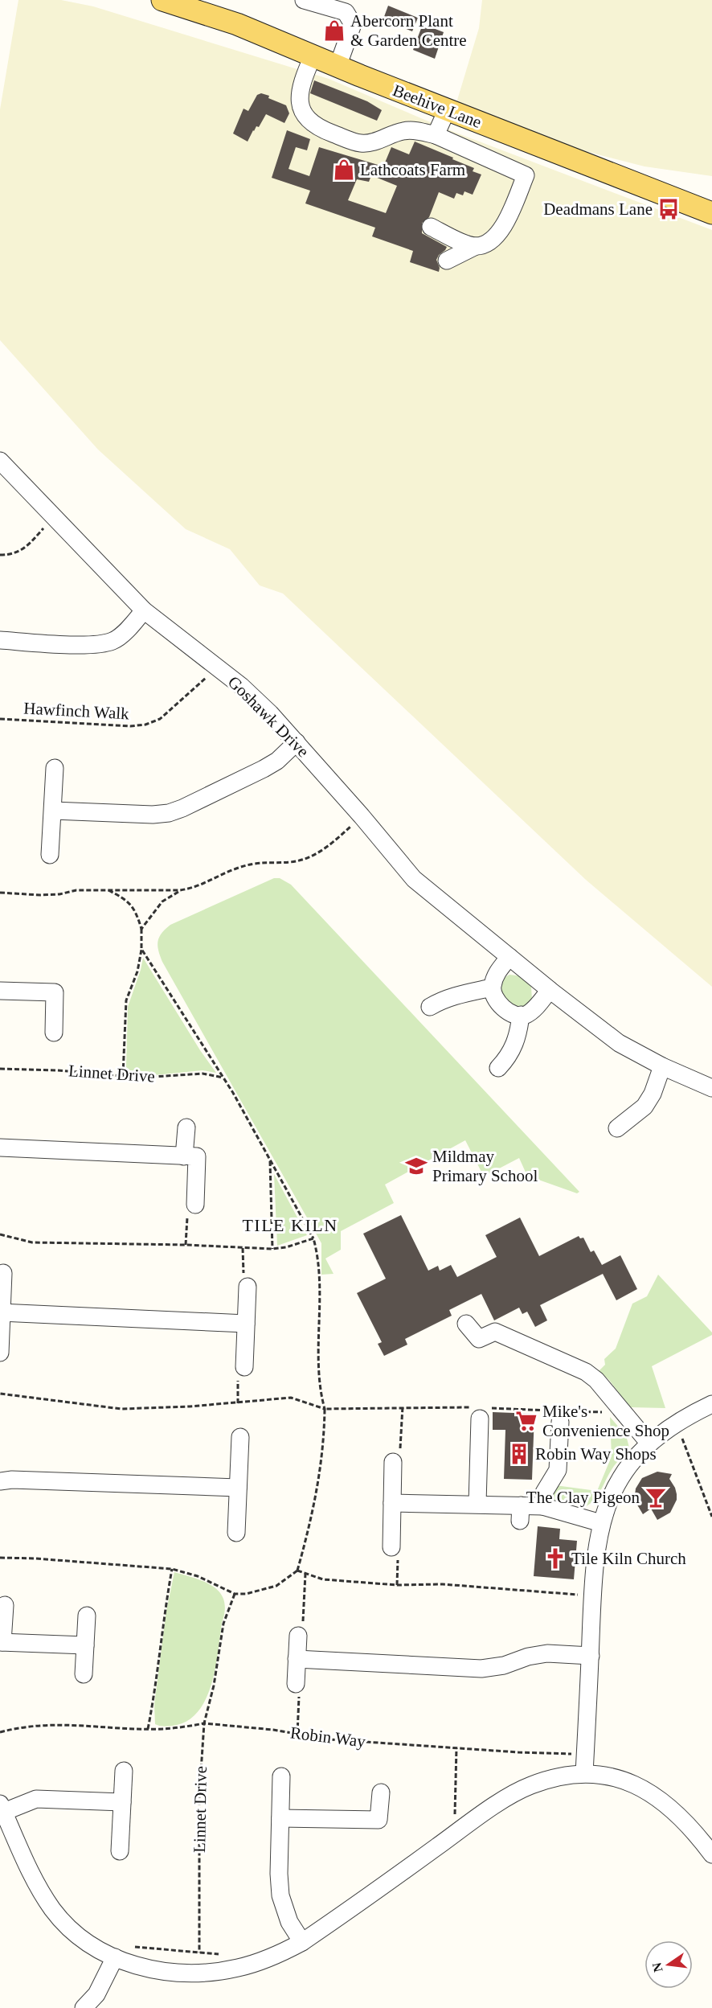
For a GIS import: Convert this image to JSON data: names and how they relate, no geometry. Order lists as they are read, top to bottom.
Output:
{
  "streets": {
    "main road": ["Beehive Lane"],
    "street": ["Goshawk Drive"],
    "path": ["Hawfinch Walk", "Linnet Drive", "Robin Way"]
  },
  "crossings": [
    ["Hawfinch Walk", "Goshawk Drive"],
    ["Linnet Drive", "Robin Way"]
  ],
  "districts": ["TILE KILN"],
  "places": {
    "shop": ["Abercorn Plant & Garden Centre", "Lathcoats Farm"],
    "bus stop": ["Deadmans Lane"],
    "school or university": ["Mildmay Primary School"],
    "supermarket": ["Mike's Convenience Shop"],
    "building": ["Robin Way Shops"],
    "bar": ["The Clay Pigeon"],
    "church": ["Tile Kiln Church"]
  },
  "north": "left"
}
